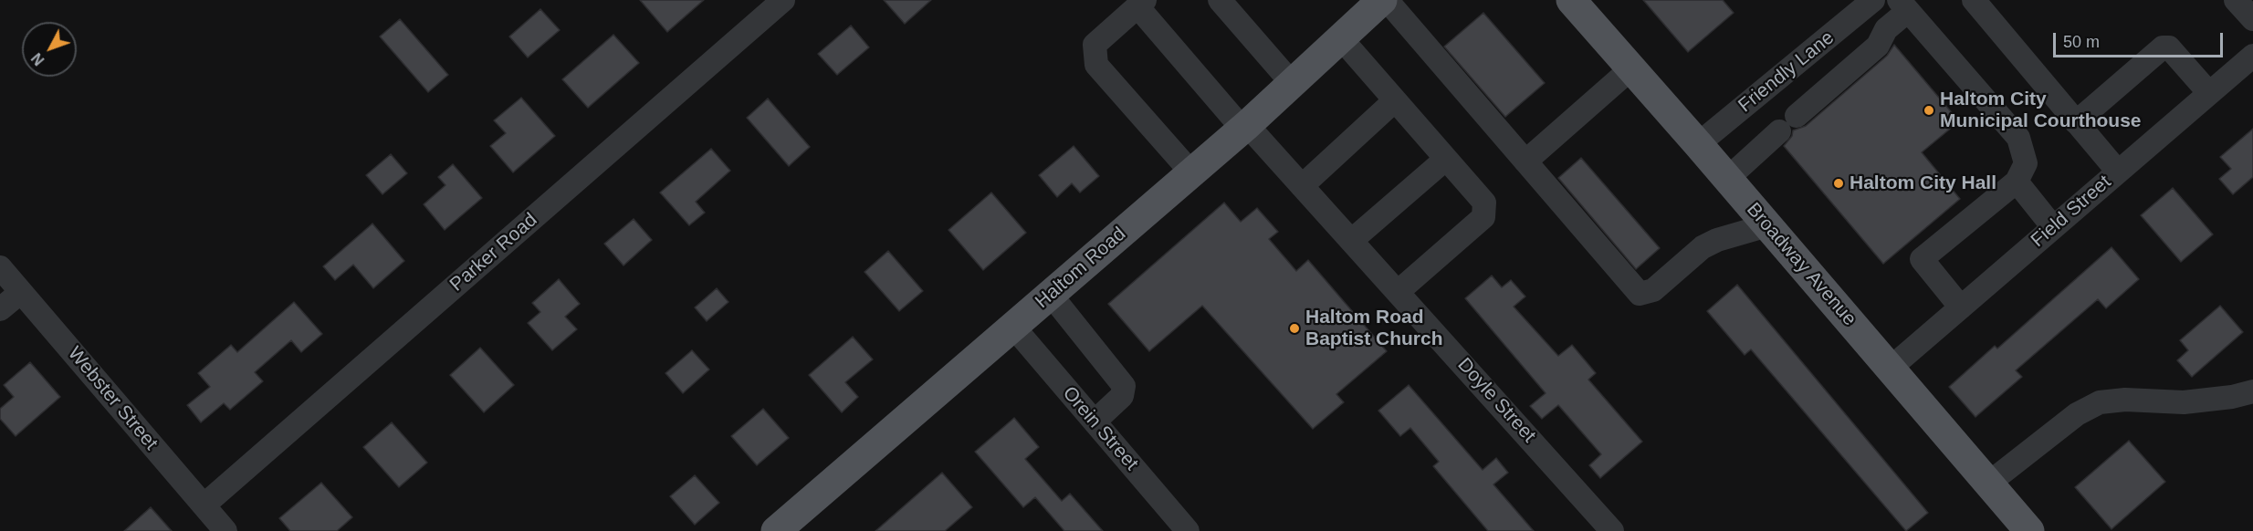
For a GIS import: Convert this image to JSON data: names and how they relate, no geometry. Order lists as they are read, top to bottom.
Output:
{
  "streets": {
    "main road": ["Broadway Avenue", "Haltom Road"],
    "street": [
      "Friendly Lane",
      "Field Street",
      "Parker Road",
      "Webster Street",
      "Doyle Street",
      "Orein Street"
    ]
  },
  "crossings": [
    ["Friendly Lane", "Broadway Avenue"],
    ["Field Street", "Broadway Avenue"],
    ["Parker Road", "Webster Street"],
    ["Haltom Road", "Doyle Street"],
    ["Haltom Road", "Orein Street"]
  ],
  "places": ["Haltom City Municipal Courthouse", "Haltom City Hall", "Haltom Road Baptist Church"],
  "scale_bar": "50 m",
  "north": "bottom left"
}
